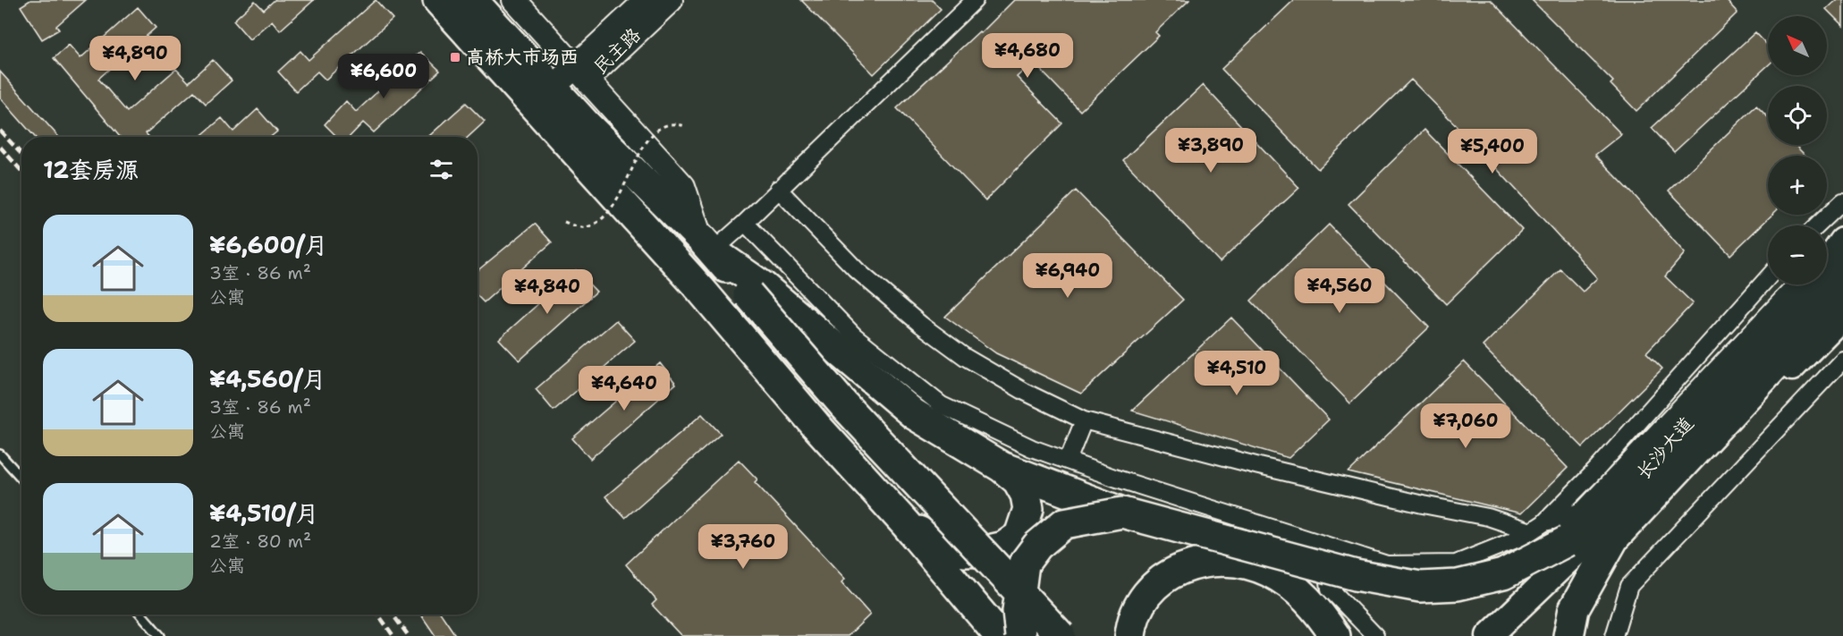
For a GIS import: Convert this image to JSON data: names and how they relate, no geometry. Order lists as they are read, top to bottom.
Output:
{
  "streets": {
    "highway": ["长沙大道"],
    "street": ["民主路"]
  },
  "places": {
    "transit": ["高桥大市场西"]
  },
  "north": "top left",
  "page": {
    "map_buttons": ["+", "−"],
    "price": [
      "¥4,680",
      "¥4,890",
      "¥6,600",
      "¥3,890",
      "¥5,400",
      "¥6,940",
      "¥4,560",
      "¥4,840",
      "¥4,510",
      "¥4,640",
      "¥7,060",
      "¥3,760"
    ],
    "heading": "12套房源",
    "list": [
      {
        "name": "¥6,600/月",
        "note": "3室 · 86 m² · 公寓"
      },
      {
        "name": "¥4,560/月",
        "note": "3室 · 86 m² · 公寓"
      },
      {
        "name": "¥4,510/月",
        "note": "2室 · 80 m² · 公寓"
      }
    ]
  }
}
